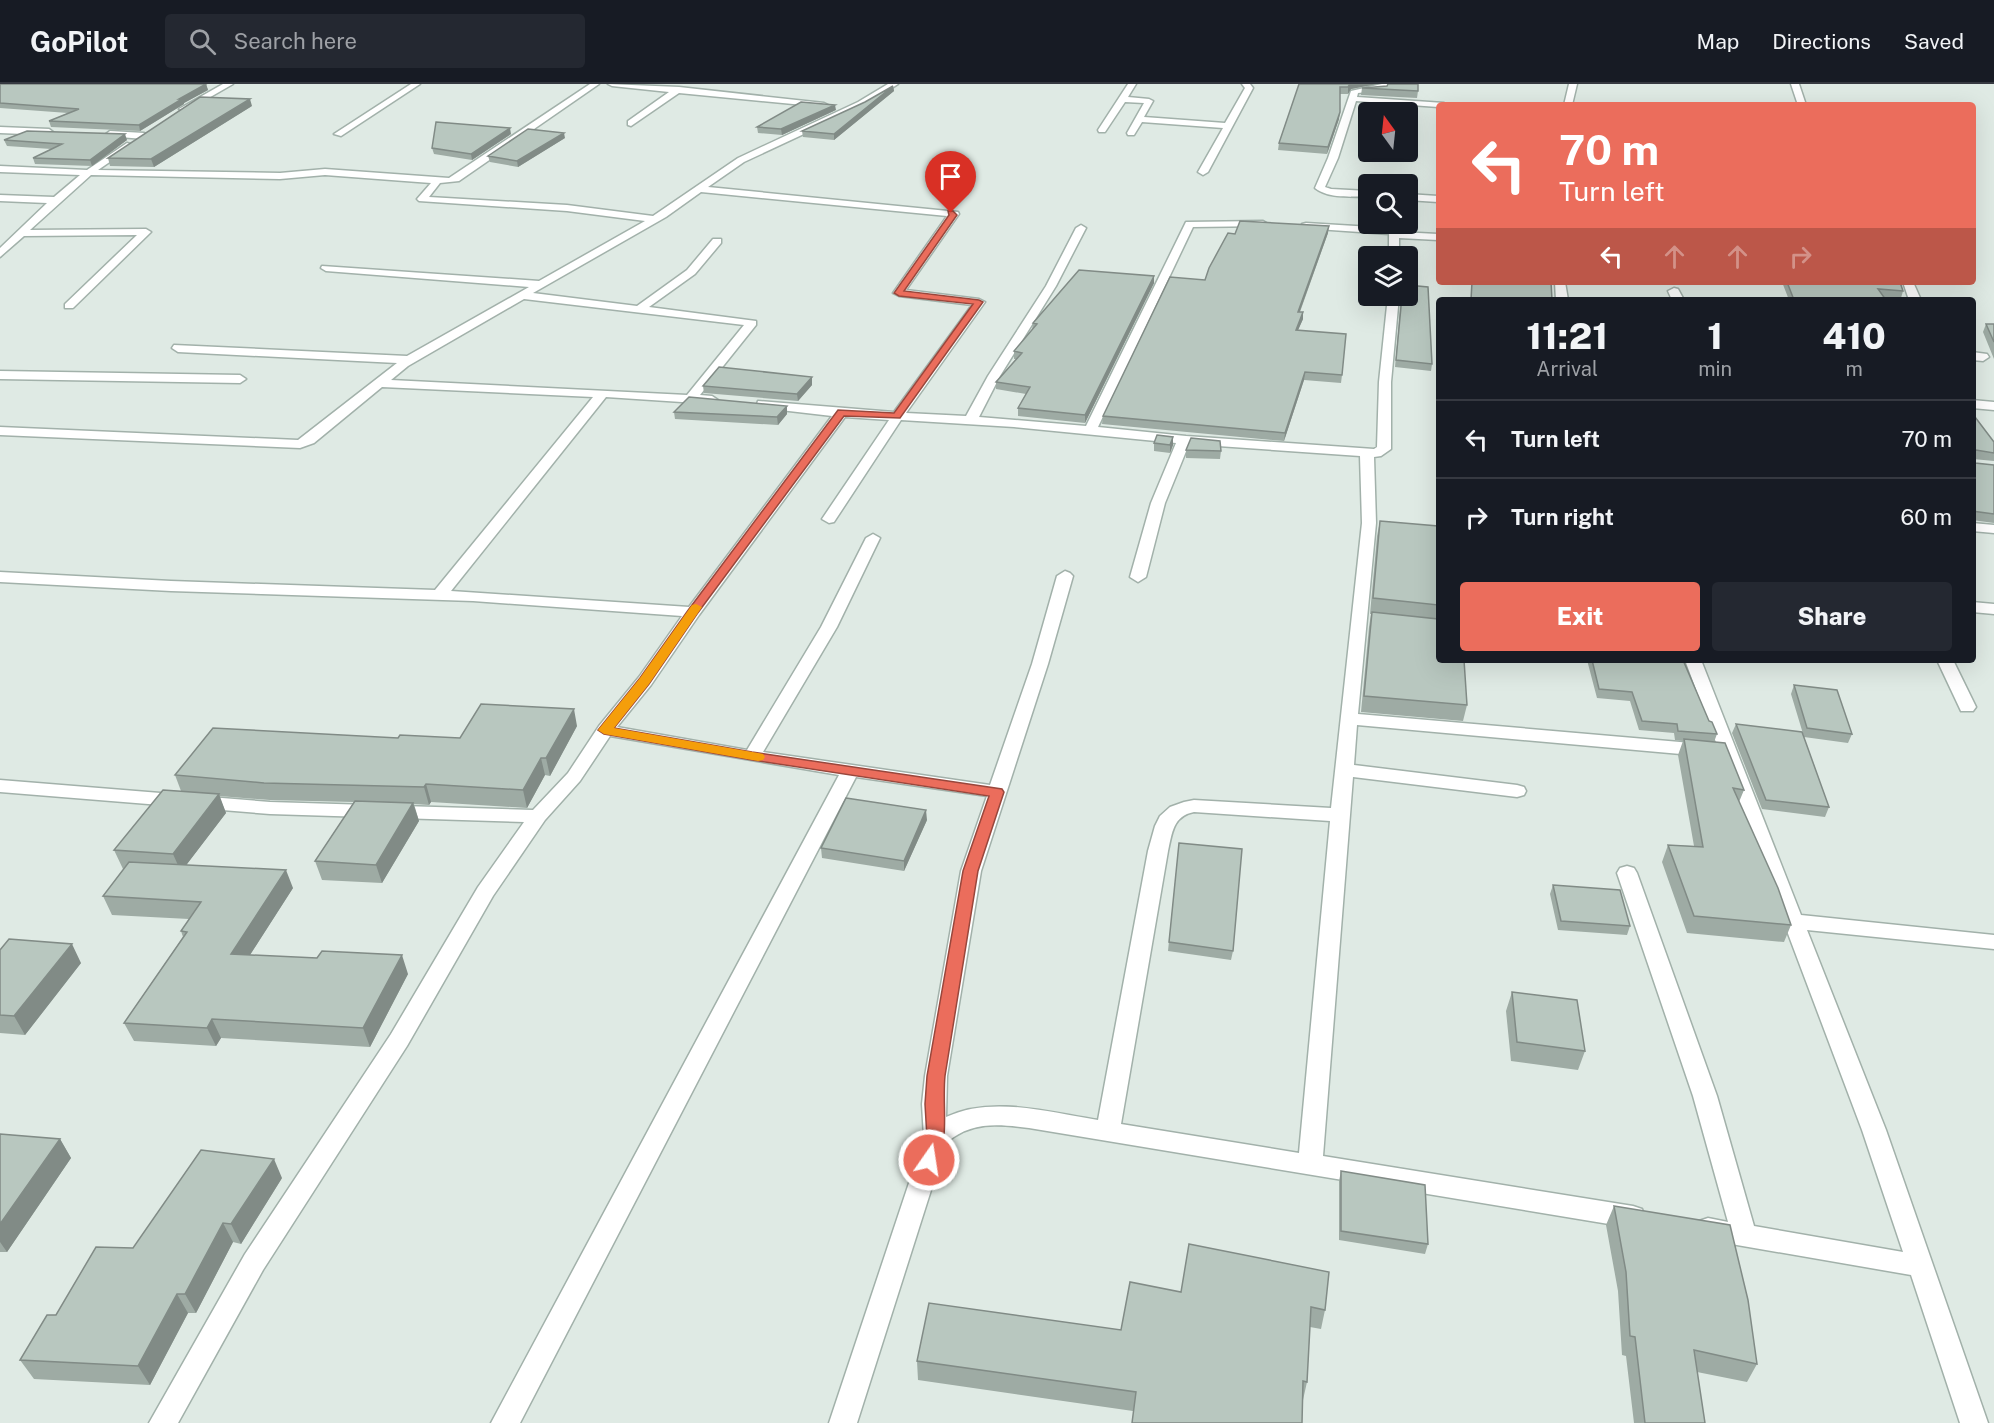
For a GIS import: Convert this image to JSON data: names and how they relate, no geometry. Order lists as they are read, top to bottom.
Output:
{
  "north": "top",
  "page": {
    "header": "GoPilot",
    "search": "Search here",
    "nav": ["Map", "Directions", "Saved"],
    "turn": ["70 m", "Turn left"],
    "eta": [
      "11:21",
      "Arrival",
      "1",
      "min",
      "410",
      "m"
    ],
    "list": [
      {
        "name": "Turn left",
        "value": "70 m"
      },
      {
        "name": "Turn right",
        "value": "60 m"
      }
    ],
    "buttons": ["Exit", "Share"]
  }
}
